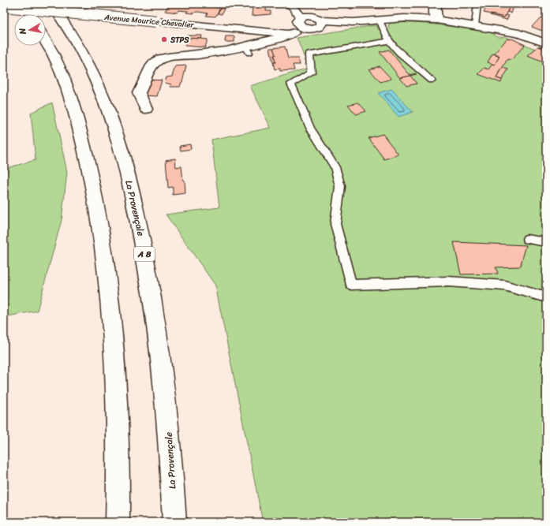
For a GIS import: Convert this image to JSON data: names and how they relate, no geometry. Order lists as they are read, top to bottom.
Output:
{
  "streets": {
    "main road": ["Avenue Maurice Chevalier", "La Provençale", "A 8"]
  },
  "places": ["STPS"],
  "north": "left"
}
